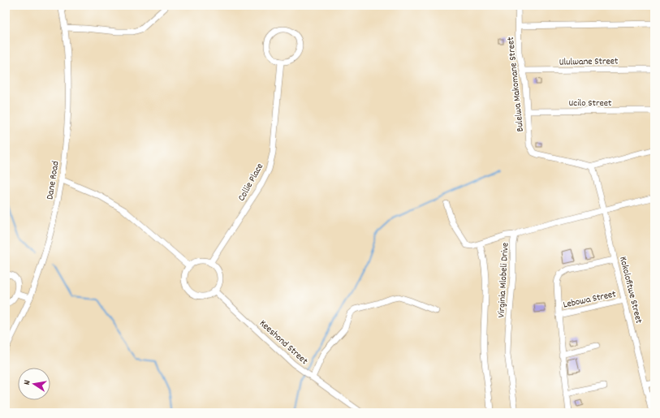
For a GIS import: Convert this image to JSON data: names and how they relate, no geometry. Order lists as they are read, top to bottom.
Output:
{
  "streets": {
    "street": [
      "Ululwane Street",
      "Bulelwa Makomane Street",
      "Ucilo Street",
      "Dane Road",
      "Collie Place",
      "Virginia Mlobeli Drive",
      "Kokolofitwe Street",
      "Lebowa Street",
      "Keeshond Street"
    ]
  },
  "crossings": [
    ["Ululwane Street", "Bulelwa Makomane Street"],
    ["Bulelwa Makomane Street", "Ucilo Street"],
    ["Collie Place", "Keeshond Street"],
    ["Virginia Mlobeli Drive", "Kokolofitwe Street"],
    ["Kokolofitwe Street", "Lebowa Street"]
  ],
  "north": "left"
}
